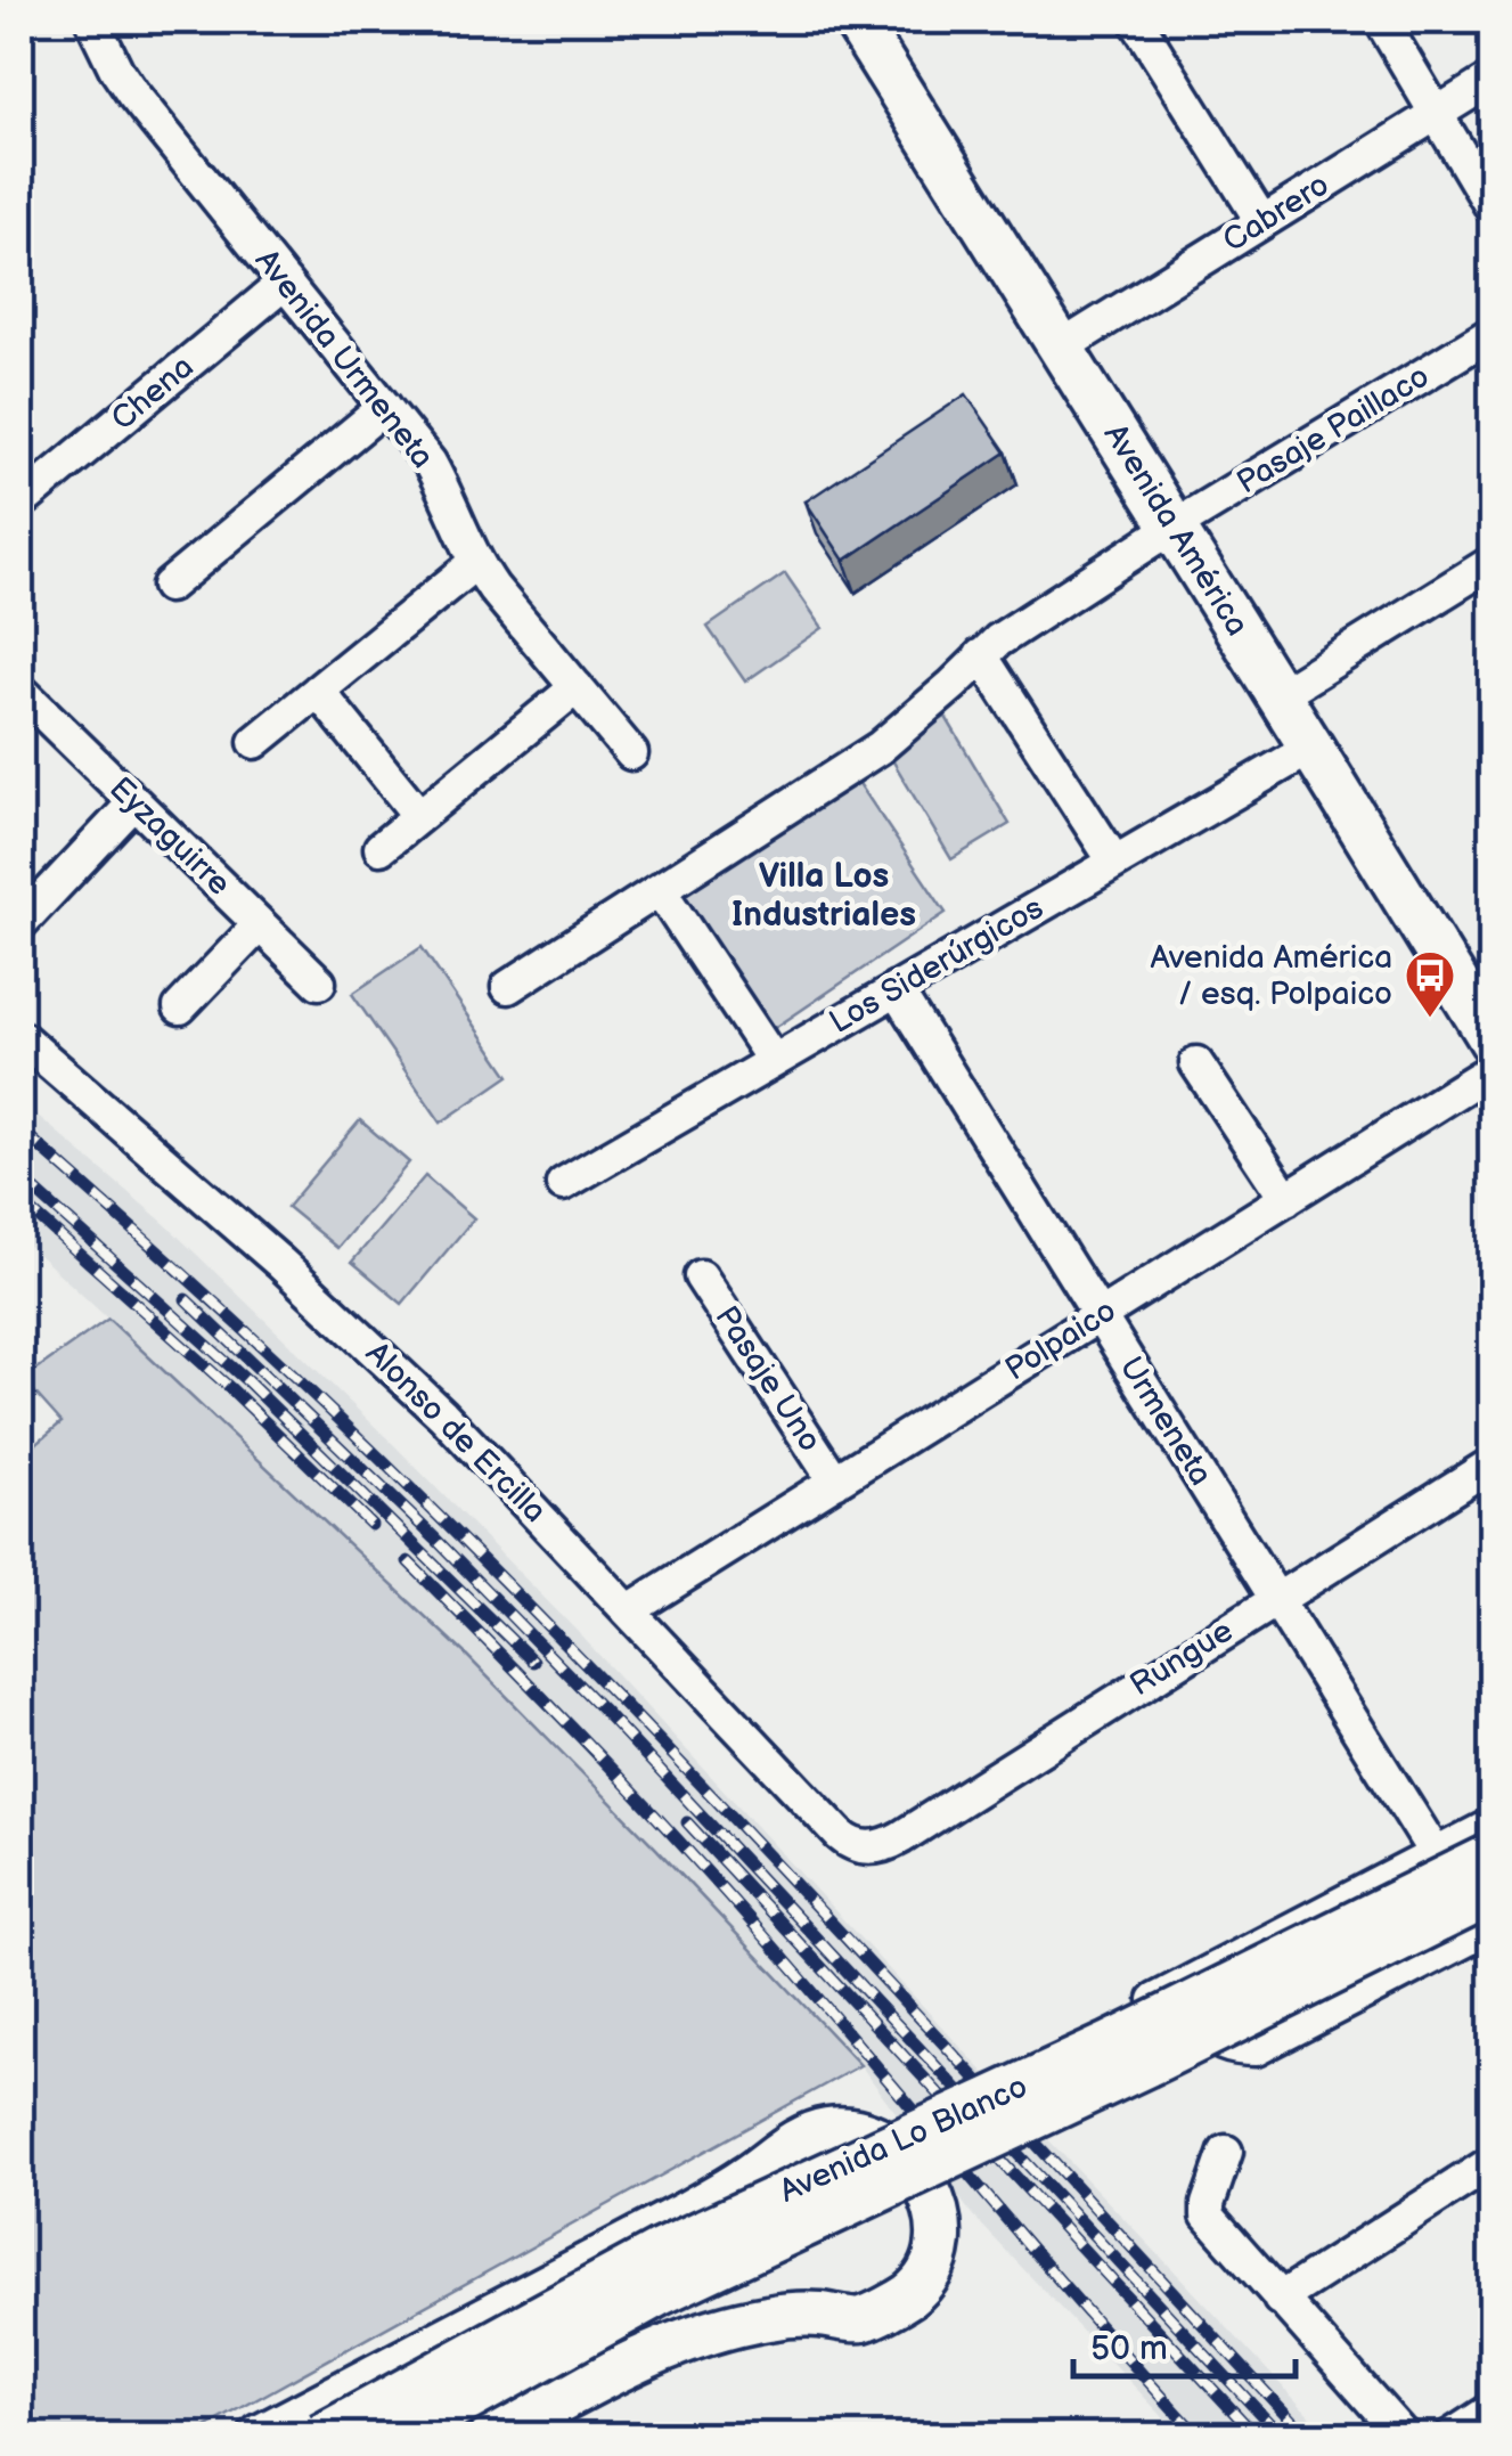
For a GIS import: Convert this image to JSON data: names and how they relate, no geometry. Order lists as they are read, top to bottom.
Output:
{
  "streets": {
    "main road": ["Avenida América", "Avenida Lo Blanco"],
    "street": [
      "Cabrero",
      "Avenida Urmeneta",
      "Chena",
      "Pasaje Paillaco",
      "Eyzaguirre",
      "Los Siderúrgicos",
      "Polpaico",
      "Pasaje Uno",
      "Urmeneta",
      "Alonso de Ercilla",
      "Rungue"
    ]
  },
  "crossings": [
    ["Cabrero", "Avenida América"],
    ["Avenida Urmeneta", "Chena"],
    ["Pasaje Paillaco", "Avenida América"],
    ["Avenida América", "Los Siderúrgicos"],
    ["Los Siderúrgicos", "Urmeneta"],
    ["Polpaico", "Pasaje Uno"],
    ["Polpaico", "Urmeneta"],
    ["Polpaico", "Alonso de Ercilla"],
    ["Urmeneta", "Rungue"],
    ["Alonso de Ercilla", "Rungue"]
  ],
  "districts": ["Villa Los Industriales"],
  "places": {
    "bus stop": ["Avenida América / esq. Polpaico"]
  },
  "scale_bar": "50 m"
}
